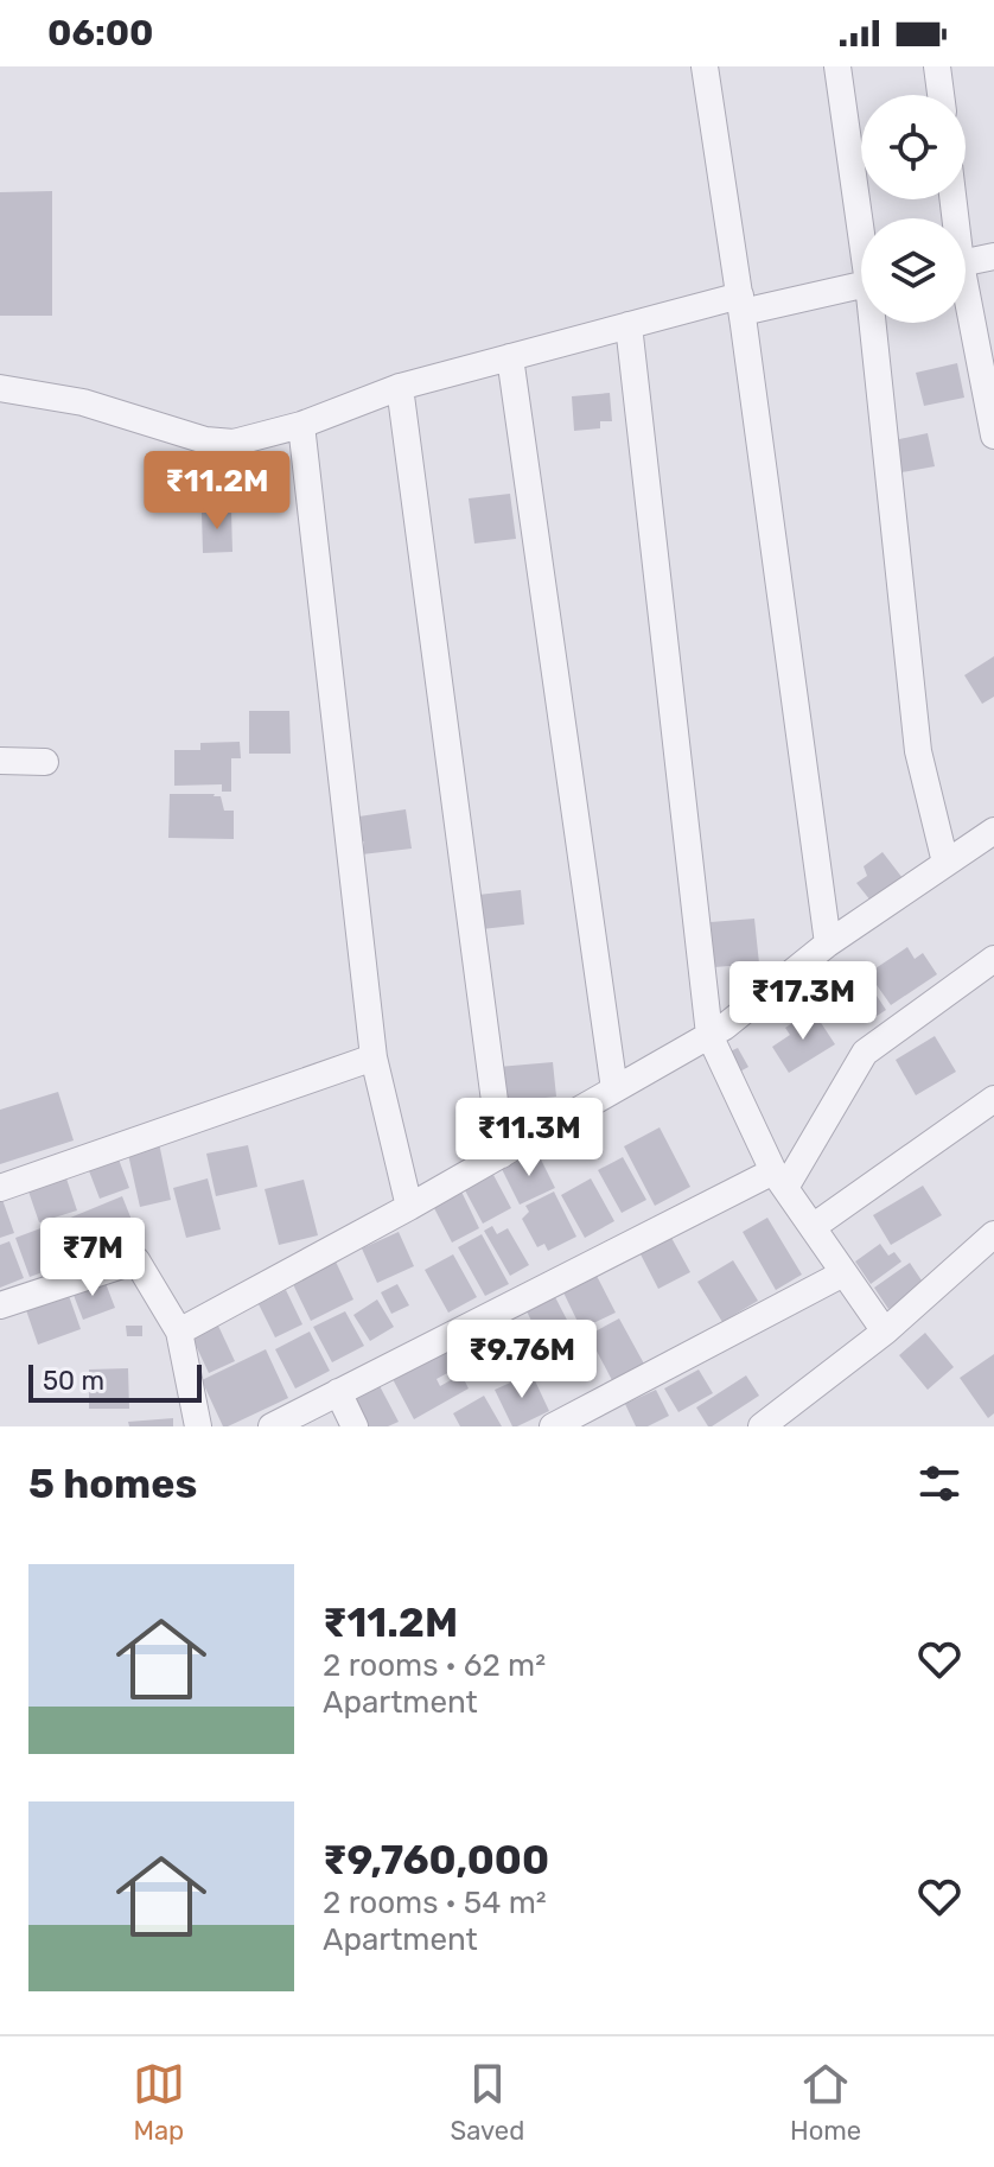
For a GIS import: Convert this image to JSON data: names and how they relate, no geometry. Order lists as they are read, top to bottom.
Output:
{
  "scale_bar": "50 m",
  "page": {
    "status": "06:00",
    "price": [
      "₹11.2M",
      "₹17.3M",
      "₹11.3M",
      "₹7M",
      "₹9.76M"
    ],
    "scale": "50 m",
    "heading": "5 homes",
    "list": [
      {
        "name": "₹11.2M",
        "note": "2 rooms · 62 m² · Apartment"
      },
      {
        "name": "₹9,760,000",
        "note": "2 rooms · 54 m² · Apartment"
      }
    ],
    "tabs": ["Map", "Saved", "Home"]
  }
}
